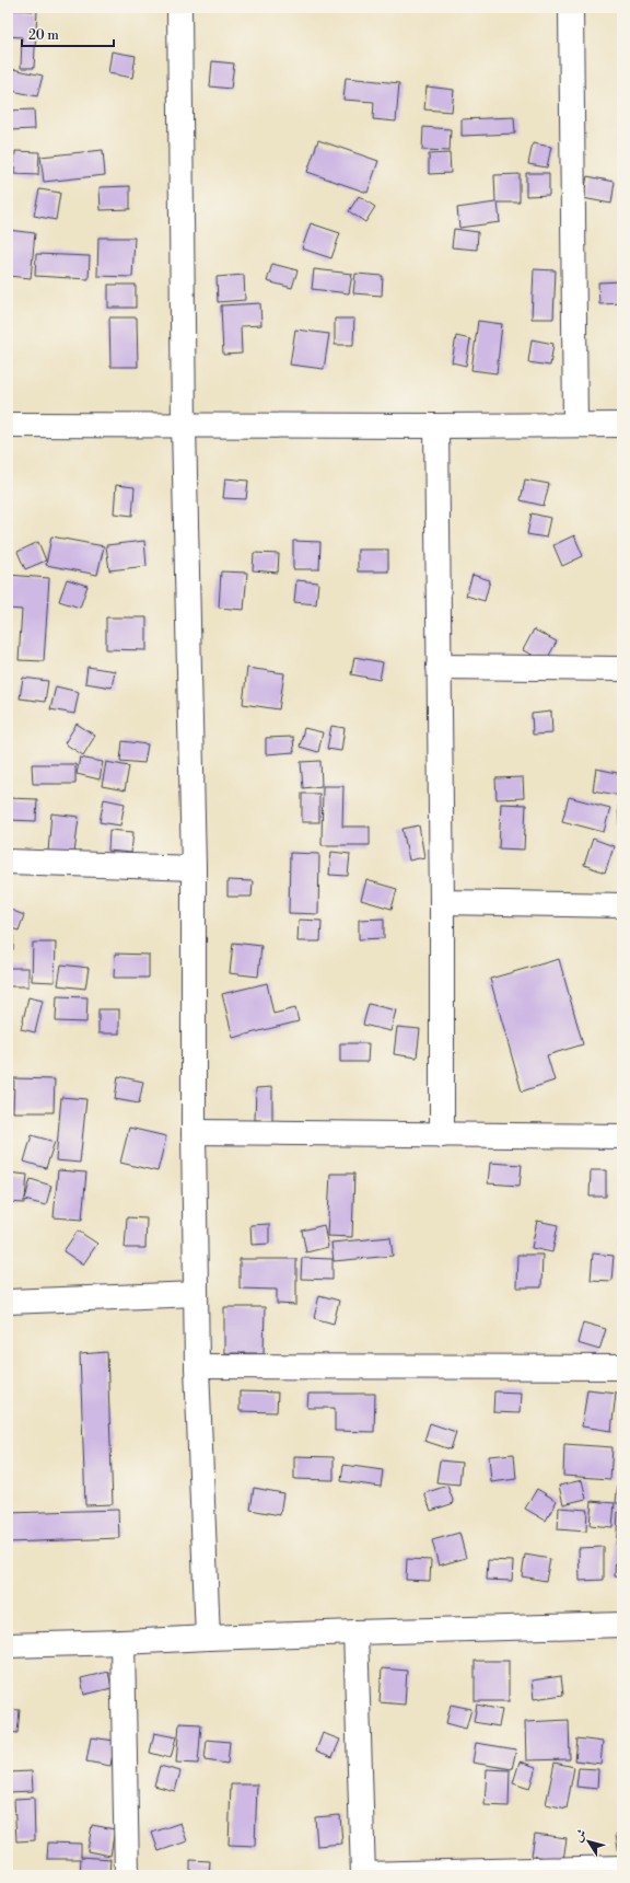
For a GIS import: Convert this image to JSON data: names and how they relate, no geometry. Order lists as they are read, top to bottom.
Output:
{
  "scale_bar": "20 m",
  "north": "top left"
}
